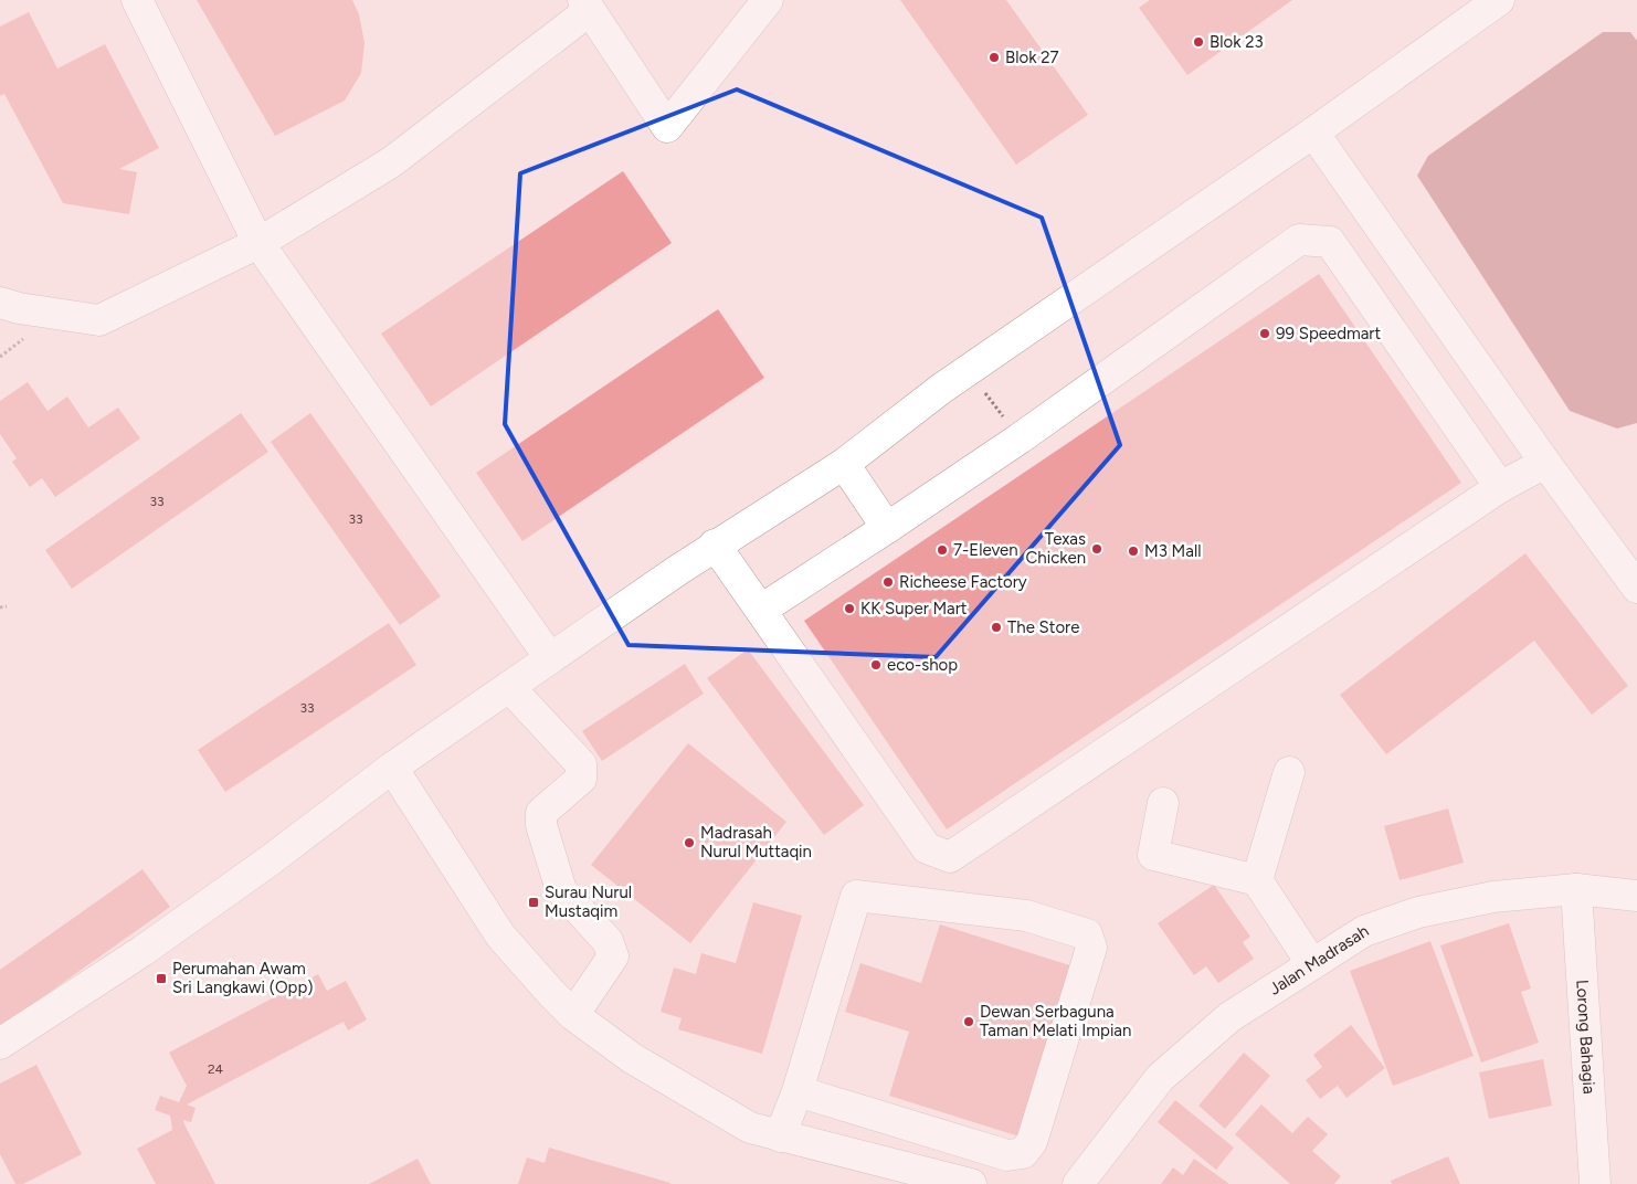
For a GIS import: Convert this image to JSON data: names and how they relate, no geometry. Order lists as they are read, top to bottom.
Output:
{
  "streets": {
    "street": ["Jalan Madrasah", "Lorong Bahagia"]
  },
  "crossings": [
    ["Jalan Madrasah", "Lorong Bahagia"]
  ],
  "places": {
    "other": [
      "Blok 23",
      "Blok 27",
      "99 Speedmart",
      "Texas Chicken",
      "7-Eleven",
      "M3 Mall",
      "Richeese Factory",
      "KK Super Mart",
      "The Store",
      "eco-shop",
      "Madrasah Nurul Muttaqin",
      "Dewan Serbaguna Taman Melati Impian"
    ],
    "transit": ["Surau Nurul Mustaqim", "Perumahan Awam Sri Langkawi (Opp)"]
  },
  "house_numbers": [
    "33",
    "33",
    "33",
    "24"
  ]
}
